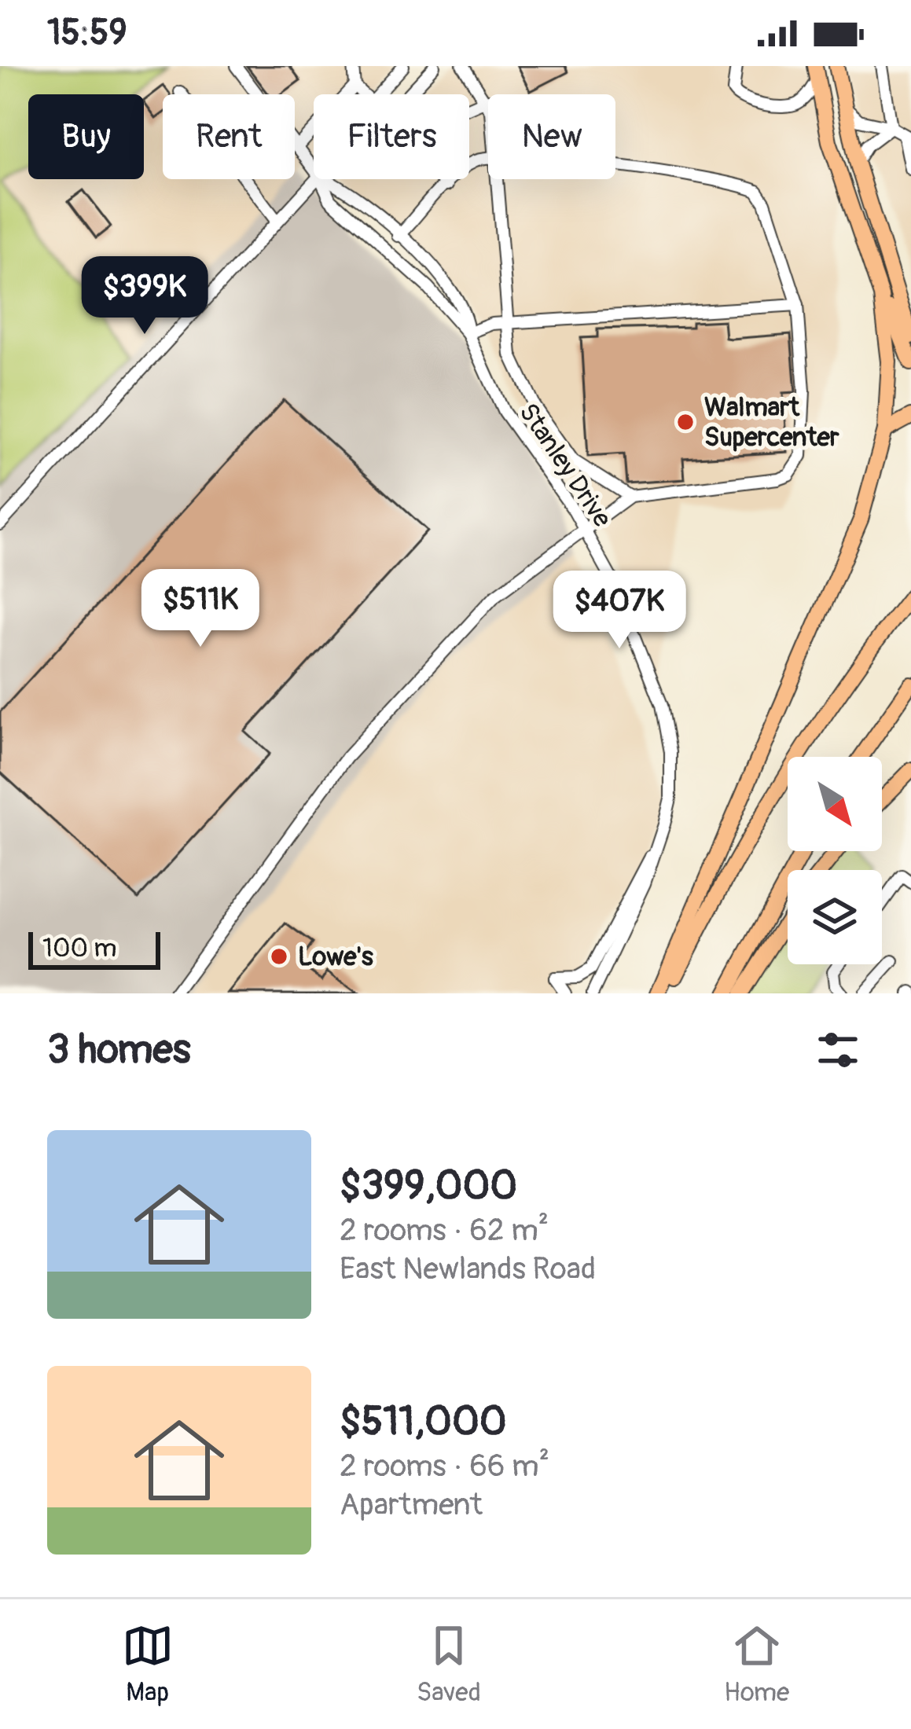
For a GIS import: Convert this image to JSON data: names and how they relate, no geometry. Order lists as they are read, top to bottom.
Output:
{
  "streets": {
    "street": ["Stanley Drive"]
  },
  "places": ["Walmart Supercenter", "Lowe's"],
  "scale_bar": "100 m",
  "north": "bottom right",
  "page": {
    "status": "15:59",
    "chip": [
      "Buy",
      "Rent",
      "Filters",
      "New"
    ],
    "price": ["$399K", "$511K", "$407K"],
    "scale": "100 m",
    "heading": "3 homes",
    "list": [
      {
        "name": "$399,000",
        "note": "2 rooms · 62 m² · East Newlands Road"
      },
      {
        "name": "$511,000",
        "note": "2 rooms · 66 m² · Apartment"
      }
    ],
    "tabs": ["Map", "Saved", "Home"]
  }
}
